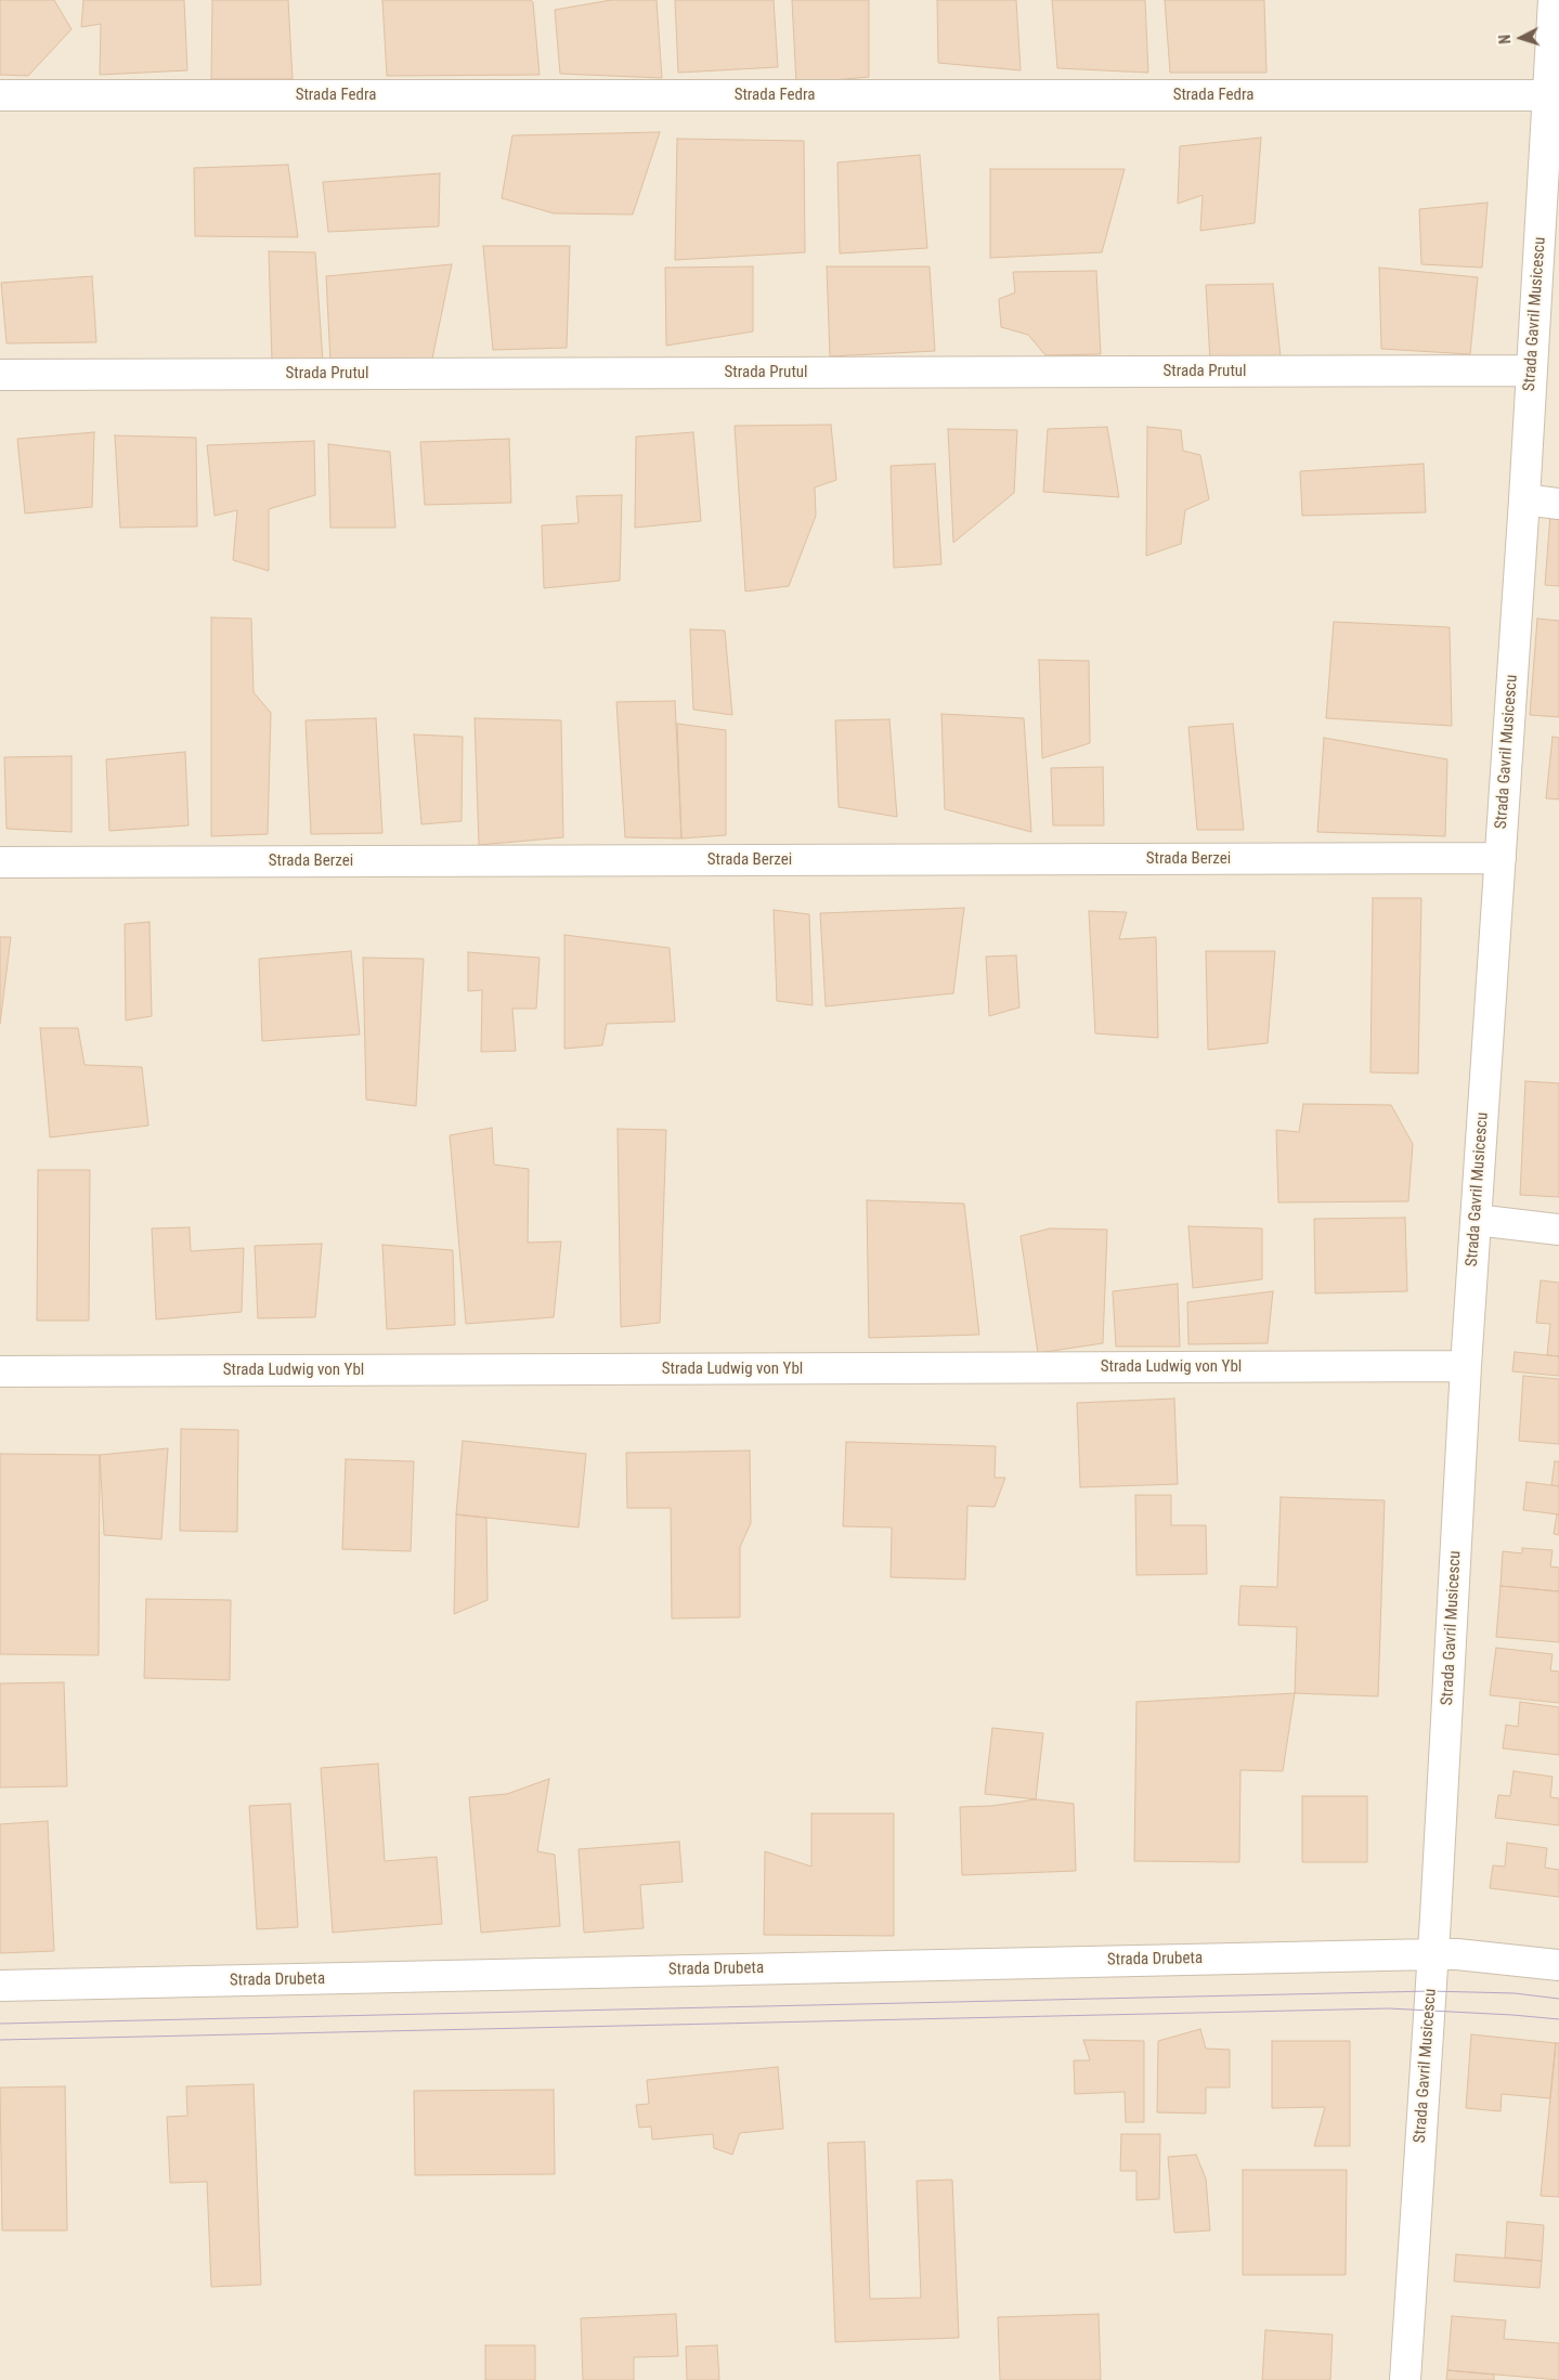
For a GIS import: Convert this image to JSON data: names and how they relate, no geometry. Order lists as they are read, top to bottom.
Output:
{
  "streets": {
    "street": [
      "Strada Fedra",
      "Strada Gavril Musicescu",
      "Strada Prutul",
      "Strada Berzei",
      "Strada Ludwig von Ybl",
      "Strada Drubeta"
    ]
  },
  "crossings": [
    ["Strada Fedra", "Strada Gavril Musicescu"],
    ["Strada Gavril Musicescu", "Strada Prutul"],
    ["Strada Gavril Musicescu", "Strada Berzei"],
    ["Strada Gavril Musicescu", "Strada Ludwig von Ybl"],
    ["Strada Gavril Musicescu", "Strada Drubeta"]
  ],
  "north": "left"
}
